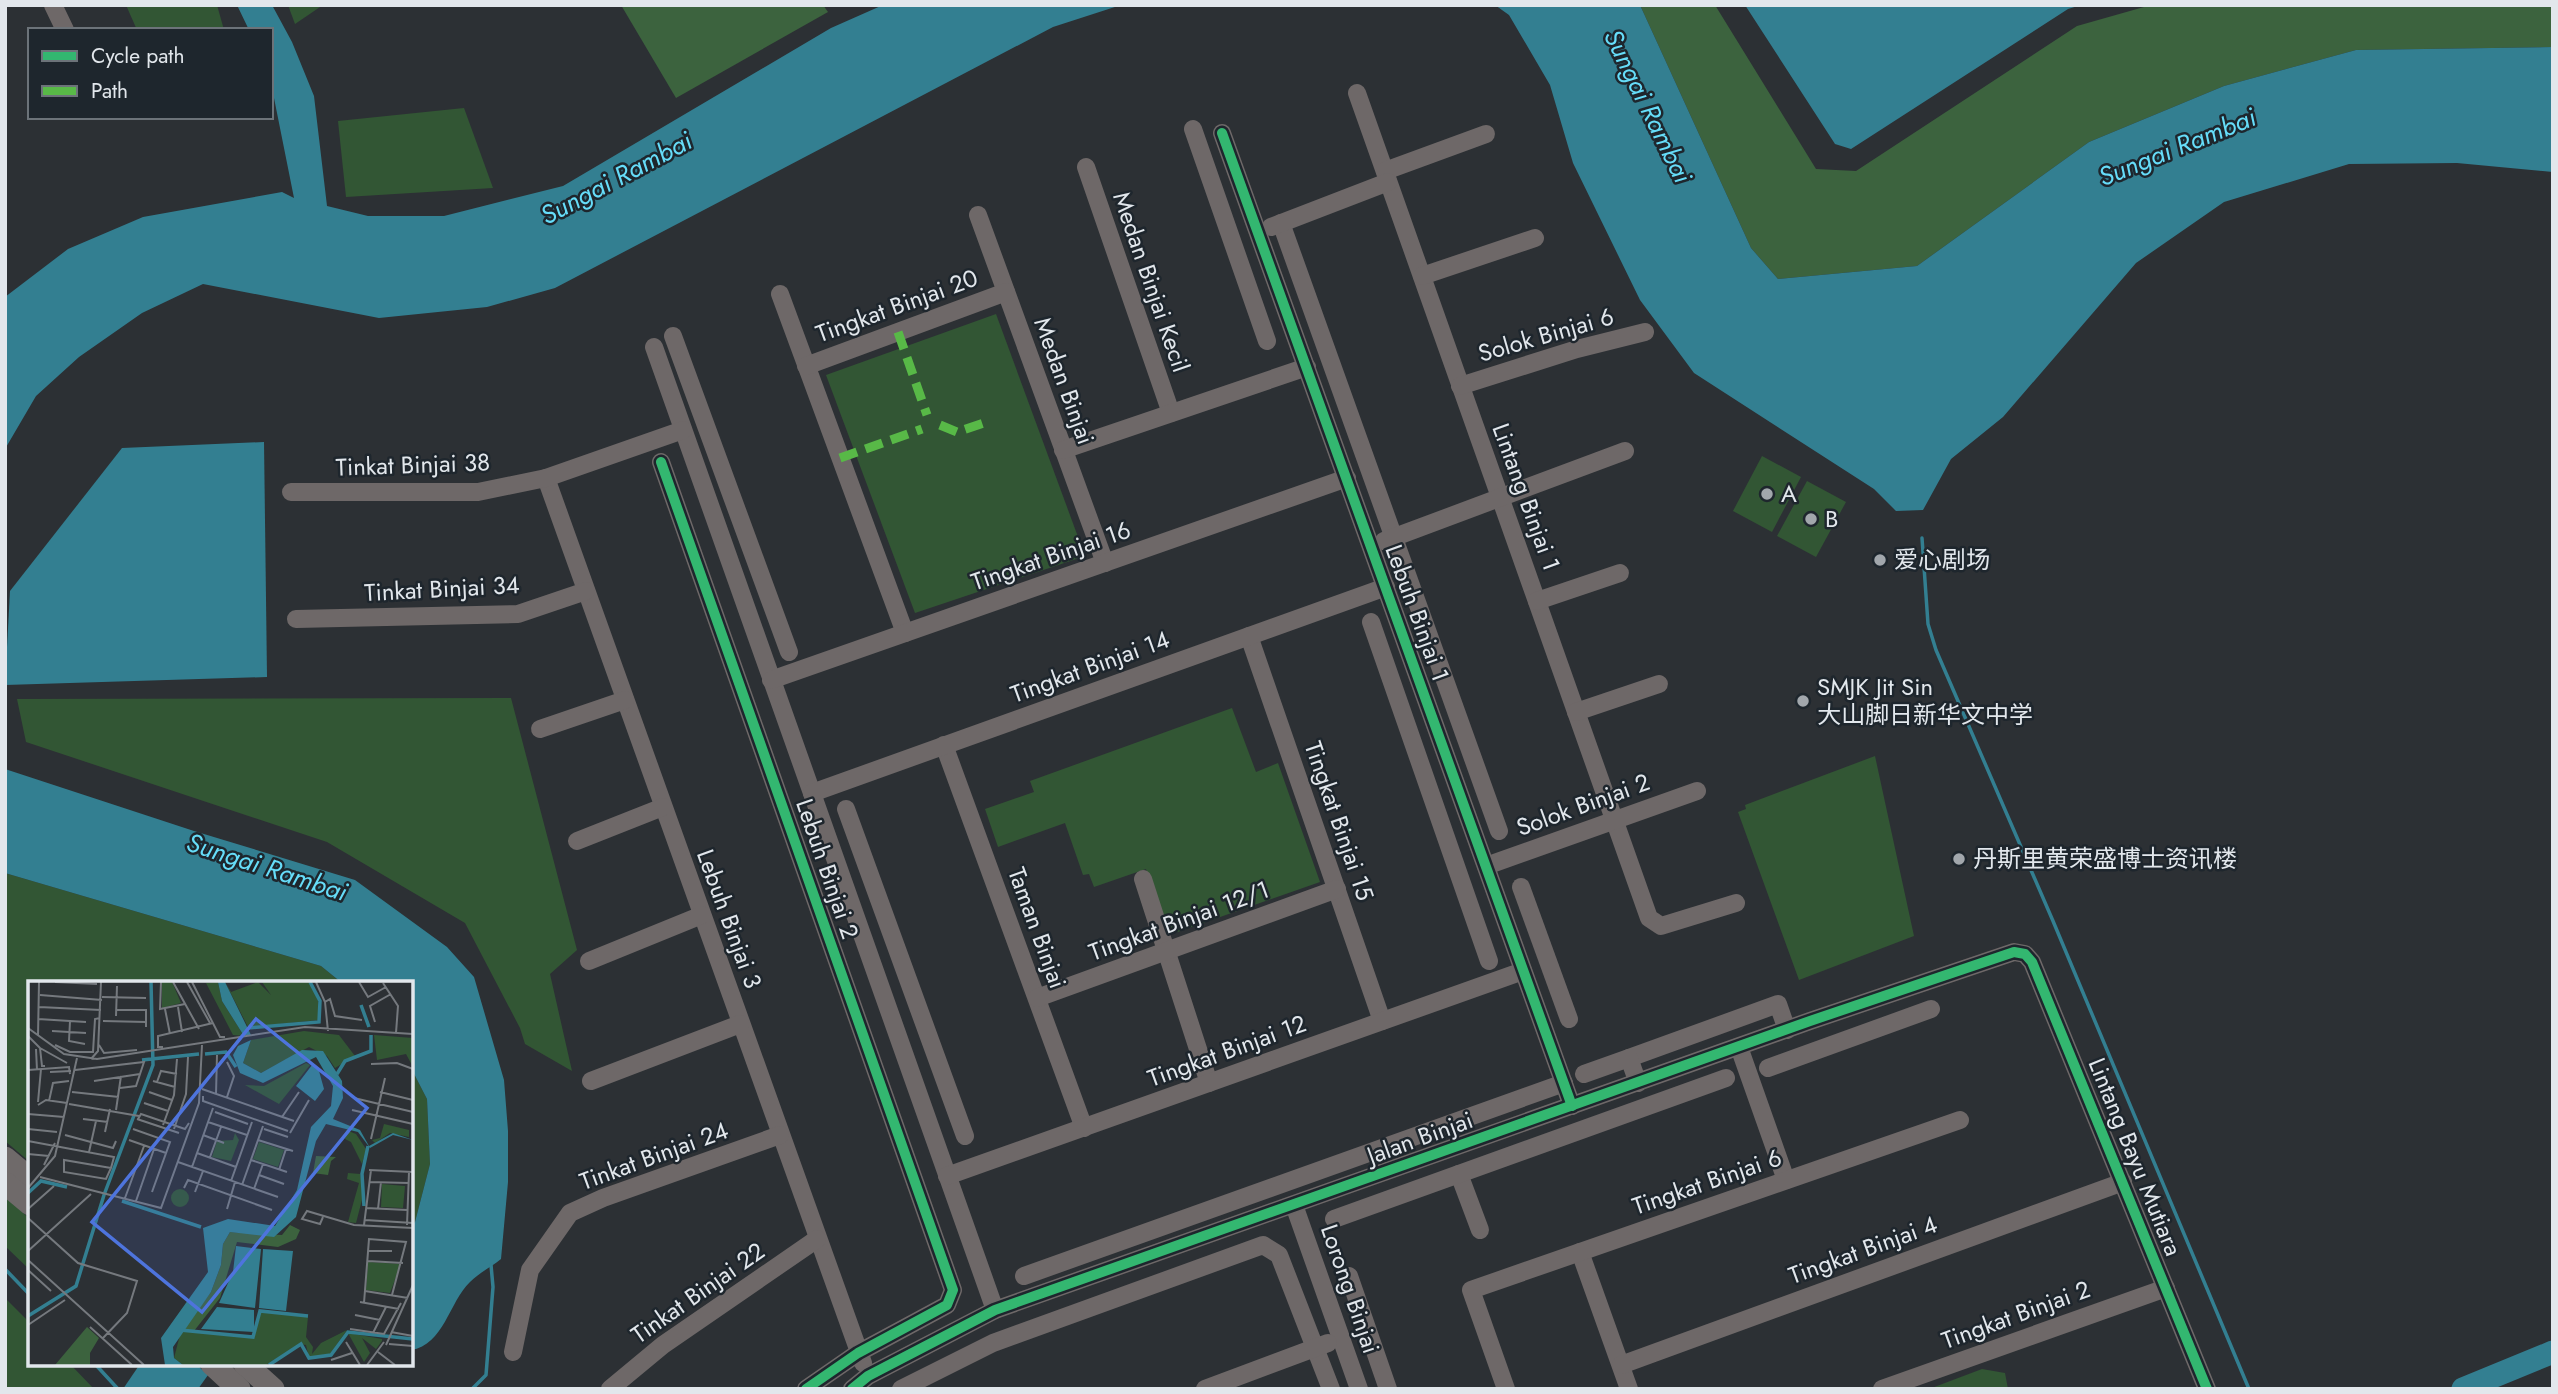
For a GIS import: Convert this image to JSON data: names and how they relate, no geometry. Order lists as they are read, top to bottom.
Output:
{
  "streets": {
    "street": [
      "Medan Binjai Kecil",
      "Tingkat Binjai 20",
      "Solok Binjai 6",
      "Medan Binjai",
      "Tinkat Binjai 38",
      "Lintang Binjai 1",
      "Tingkat Binjai 16",
      "Tinkat Binjai 34",
      "Lebuh Binjai 1",
      "Tingkat Binjai 14",
      "Solok Binjai 2",
      "Tingkat Binjai 15",
      "Lebuh Binjai 2",
      "Lebuh Binjai 3",
      "Tingkat Binjai 12/1",
      "Taman Binjai",
      "Tingkat Binjai 12",
      "Jalan Binjai",
      "Tinkat Binjai 24",
      "Lintang Bayu Mutiara",
      "Tingkat Binjai 6",
      "Tingkat Binjai 4",
      "Lorong Binjai",
      "Tinkat Binjai 22",
      "Tingkat Binjai 2"
    ]
  },
  "crossings": [
    ["Tingkat Binjai 20", "Medan Binjai"],
    ["Solok Binjai 6", "Lintang Binjai 1"],
    ["Medan Binjai", "Tingkat Binjai 16"],
    ["Tinkat Binjai 38", "Lebuh Binjai 2"],
    ["Tinkat Binjai 38", "Lebuh Binjai 3"],
    ["Lintang Binjai 1", "Solok Binjai 2"],
    ["Tingkat Binjai 16", "Lebuh Binjai 1"],
    ["Tingkat Binjai 16", "Lebuh Binjai 2"],
    ["Tinkat Binjai 34", "Lebuh Binjai 3"],
    ["Lebuh Binjai 1", "Tingkat Binjai 14"],
    ["Lebuh Binjai 1", "Solok Binjai 2"],
    ["Lebuh Binjai 1", "Tingkat Binjai 12"],
    ["Lebuh Binjai 1", "Jalan Binjai"],
    ["Tingkat Binjai 14", "Tingkat Binjai 15"],
    ["Tingkat Binjai 14", "Lebuh Binjai 2"],
    ["Tingkat Binjai 14", "Taman Binjai"],
    ["Tingkat Binjai 15", "Tingkat Binjai 12/1"],
    ["Tingkat Binjai 15", "Tingkat Binjai 12"],
    ["Lebuh Binjai 2", "Lebuh Binjai 3"],
    ["Lebuh Binjai 2", "Tingkat Binjai 12"],
    ["Lebuh Binjai 2", "Jalan Binjai"],
    ["Lebuh Binjai 3", "Jalan Binjai"],
    ["Lebuh Binjai 3", "Tinkat Binjai 24"],
    ["Lebuh Binjai 3", "Tinkat Binjai 22"],
    ["Tingkat Binjai 12/1", "Taman Binjai"],
    ["Taman Binjai", "Tingkat Binjai 12"],
    ["Jalan Binjai", "Lintang Bayu Mutiara"],
    ["Jalan Binjai", "Lorong Binjai"],
    ["Lintang Bayu Mutiara", "Tingkat Binjai 4"],
    ["Lintang Bayu Mutiara", "Tingkat Binjai 2"]
  ],
  "water": ["Sungai Rambai"],
  "places": [
    "A",
    "B",
    "爱心剧场",
    "SMJK Jit Sin 大山脚日新华文中学",
    "丹斯里黄荣盛博士资讯楼"
  ],
  "legend": ["Cycle path", "Path"]
}
